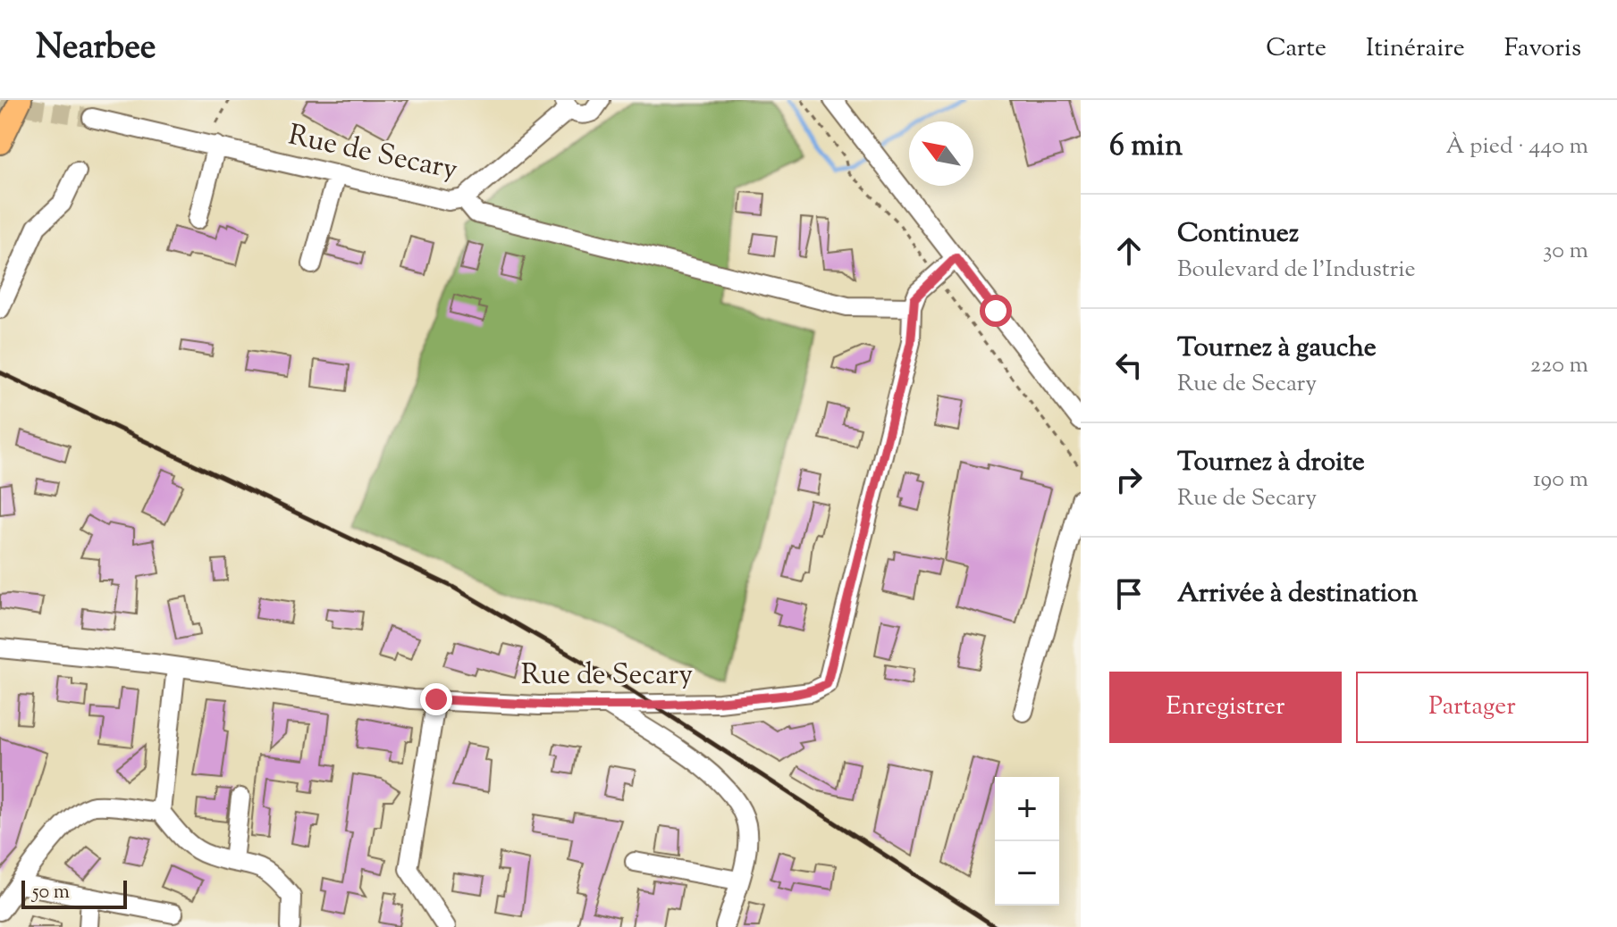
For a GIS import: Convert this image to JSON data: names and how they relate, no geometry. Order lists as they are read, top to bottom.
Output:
{
  "streets": {
    "street": ["Rue de Secary"]
  },
  "scale_bar": "50 m",
  "north": "top left",
  "page": {
    "header": "Nearbee",
    "nav": ["Carte", "Itinéraire", "Favoris"],
    "heading": ["6 min", "À pied · 440 m"],
    "list": [
      ["Continuez", "Boulevard de l'Industrie", "30 m"],
      ["Tournez à gauche", "Rue de Secary", "220 m"],
      ["Tournez à droite", "Rue de Secary", "190 m"],
      "Arrivée à destination"
    ],
    "buttons": ["Enregistrer", "Partager"],
    "map_buttons": ["+", "−"],
    "scale": "50 m"
  }
}
